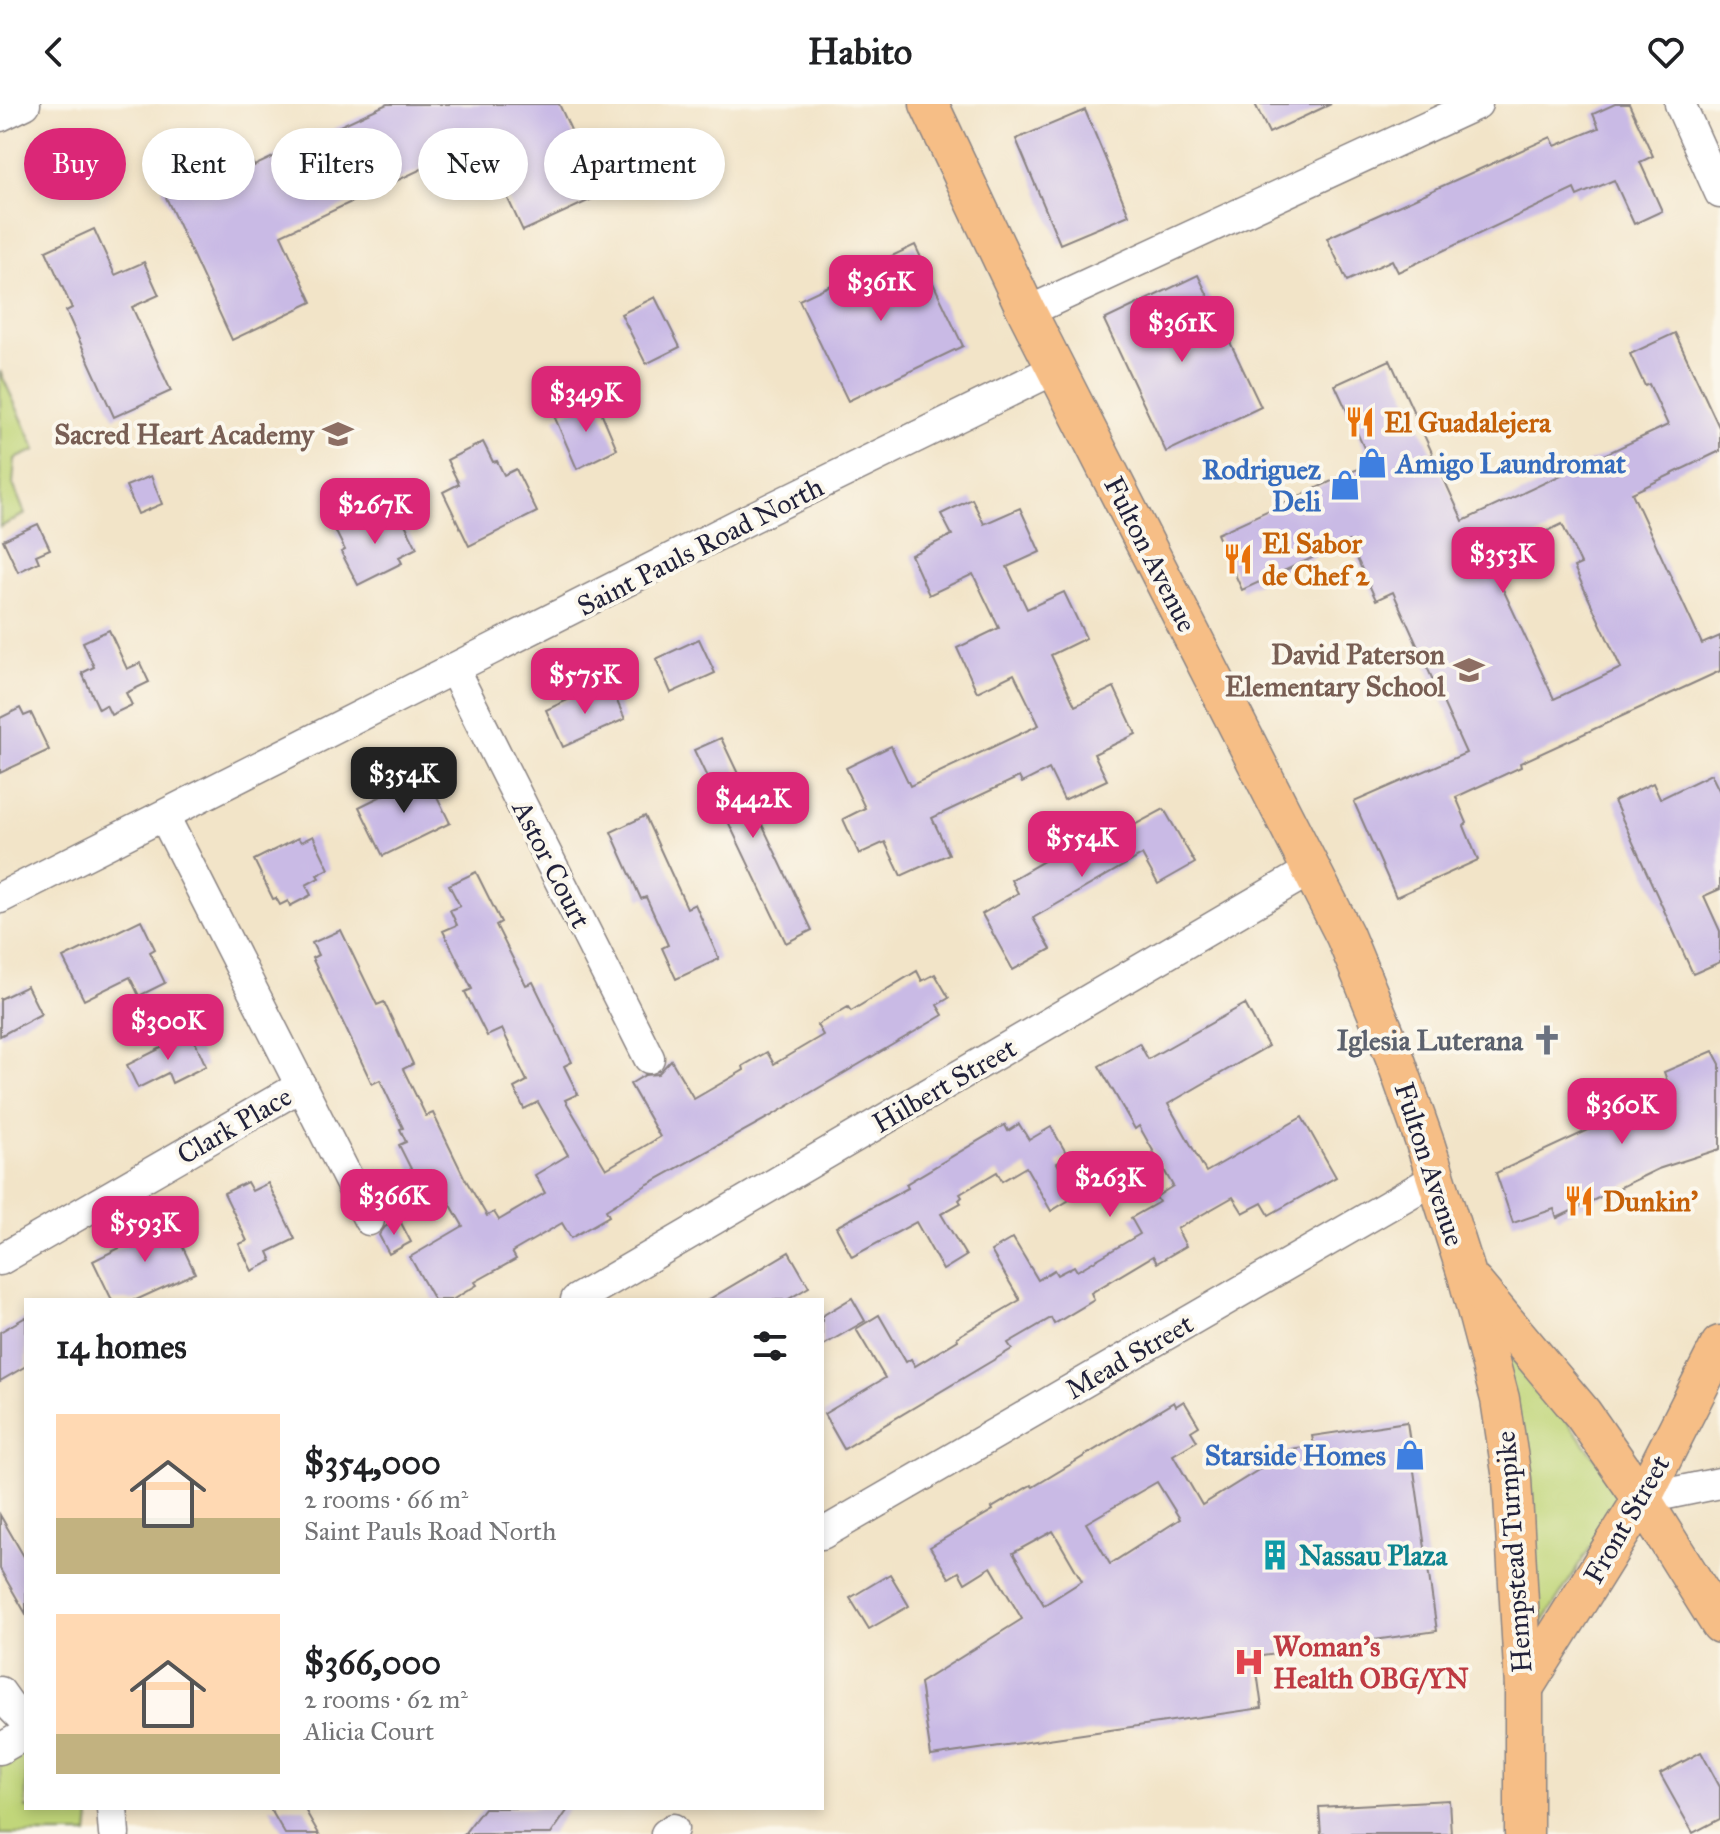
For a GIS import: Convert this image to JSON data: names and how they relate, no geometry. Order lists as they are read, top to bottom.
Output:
{
  "streets": {
    "main road": ["Fulton Avenue", "Front Street", "Hempstead Turnpike"],
    "street": [
      "Saint Pauls Road North",
      "Astor Court",
      "Hilbert Street",
      "Clark Place",
      "Mead Street"
    ]
  },
  "crossings": [
    ["Saint Pauls Road North", "Fulton Avenue"],
    ["Saint Pauls Road North", "Astor Court"],
    ["Fulton Avenue", "Hilbert Street"],
    ["Fulton Avenue", "Mead Street"],
    ["Fulton Avenue", "Hempstead Turnpike"],
    ["Front Street", "Hempstead Turnpike"]
  ],
  "places": {
    "restaurant": ["El Guadalejera", "El Sabor de Chef 2", "Dunkin'"],
    "school or university": ["Sacred Heart Academy", "David Paterson Elementary School"],
    "shop": ["Amigo Laundromat", "Rodriguez Deli", "Starside Homes"],
    "church": ["Iglesia Luterana"],
    "building": ["Nassau Plaza"],
    "hospital": ["Woman’s Health OBG/YN"]
  },
  "page": {
    "header": "Habito",
    "chip": [
      "Buy",
      "Rent",
      "Filters",
      "New",
      "Apartment"
    ],
    "price": [
      "$361K",
      "$361K",
      "$349K",
      "$267K",
      "$353K",
      "$575K",
      "$354K",
      "$442K",
      "$554K",
      "$300K",
      "$360K",
      "$263K",
      "$366K",
      "$593K"
    ],
    "heading": "14 homes",
    "list": [
      {
        "name": "$354,000",
        "note": "2 rooms · 66 m² · Saint Pauls Road North"
      },
      {
        "name": "$366,000",
        "note": "2 rooms · 62 m² · Alicia Court"
      }
    ]
  }
}
